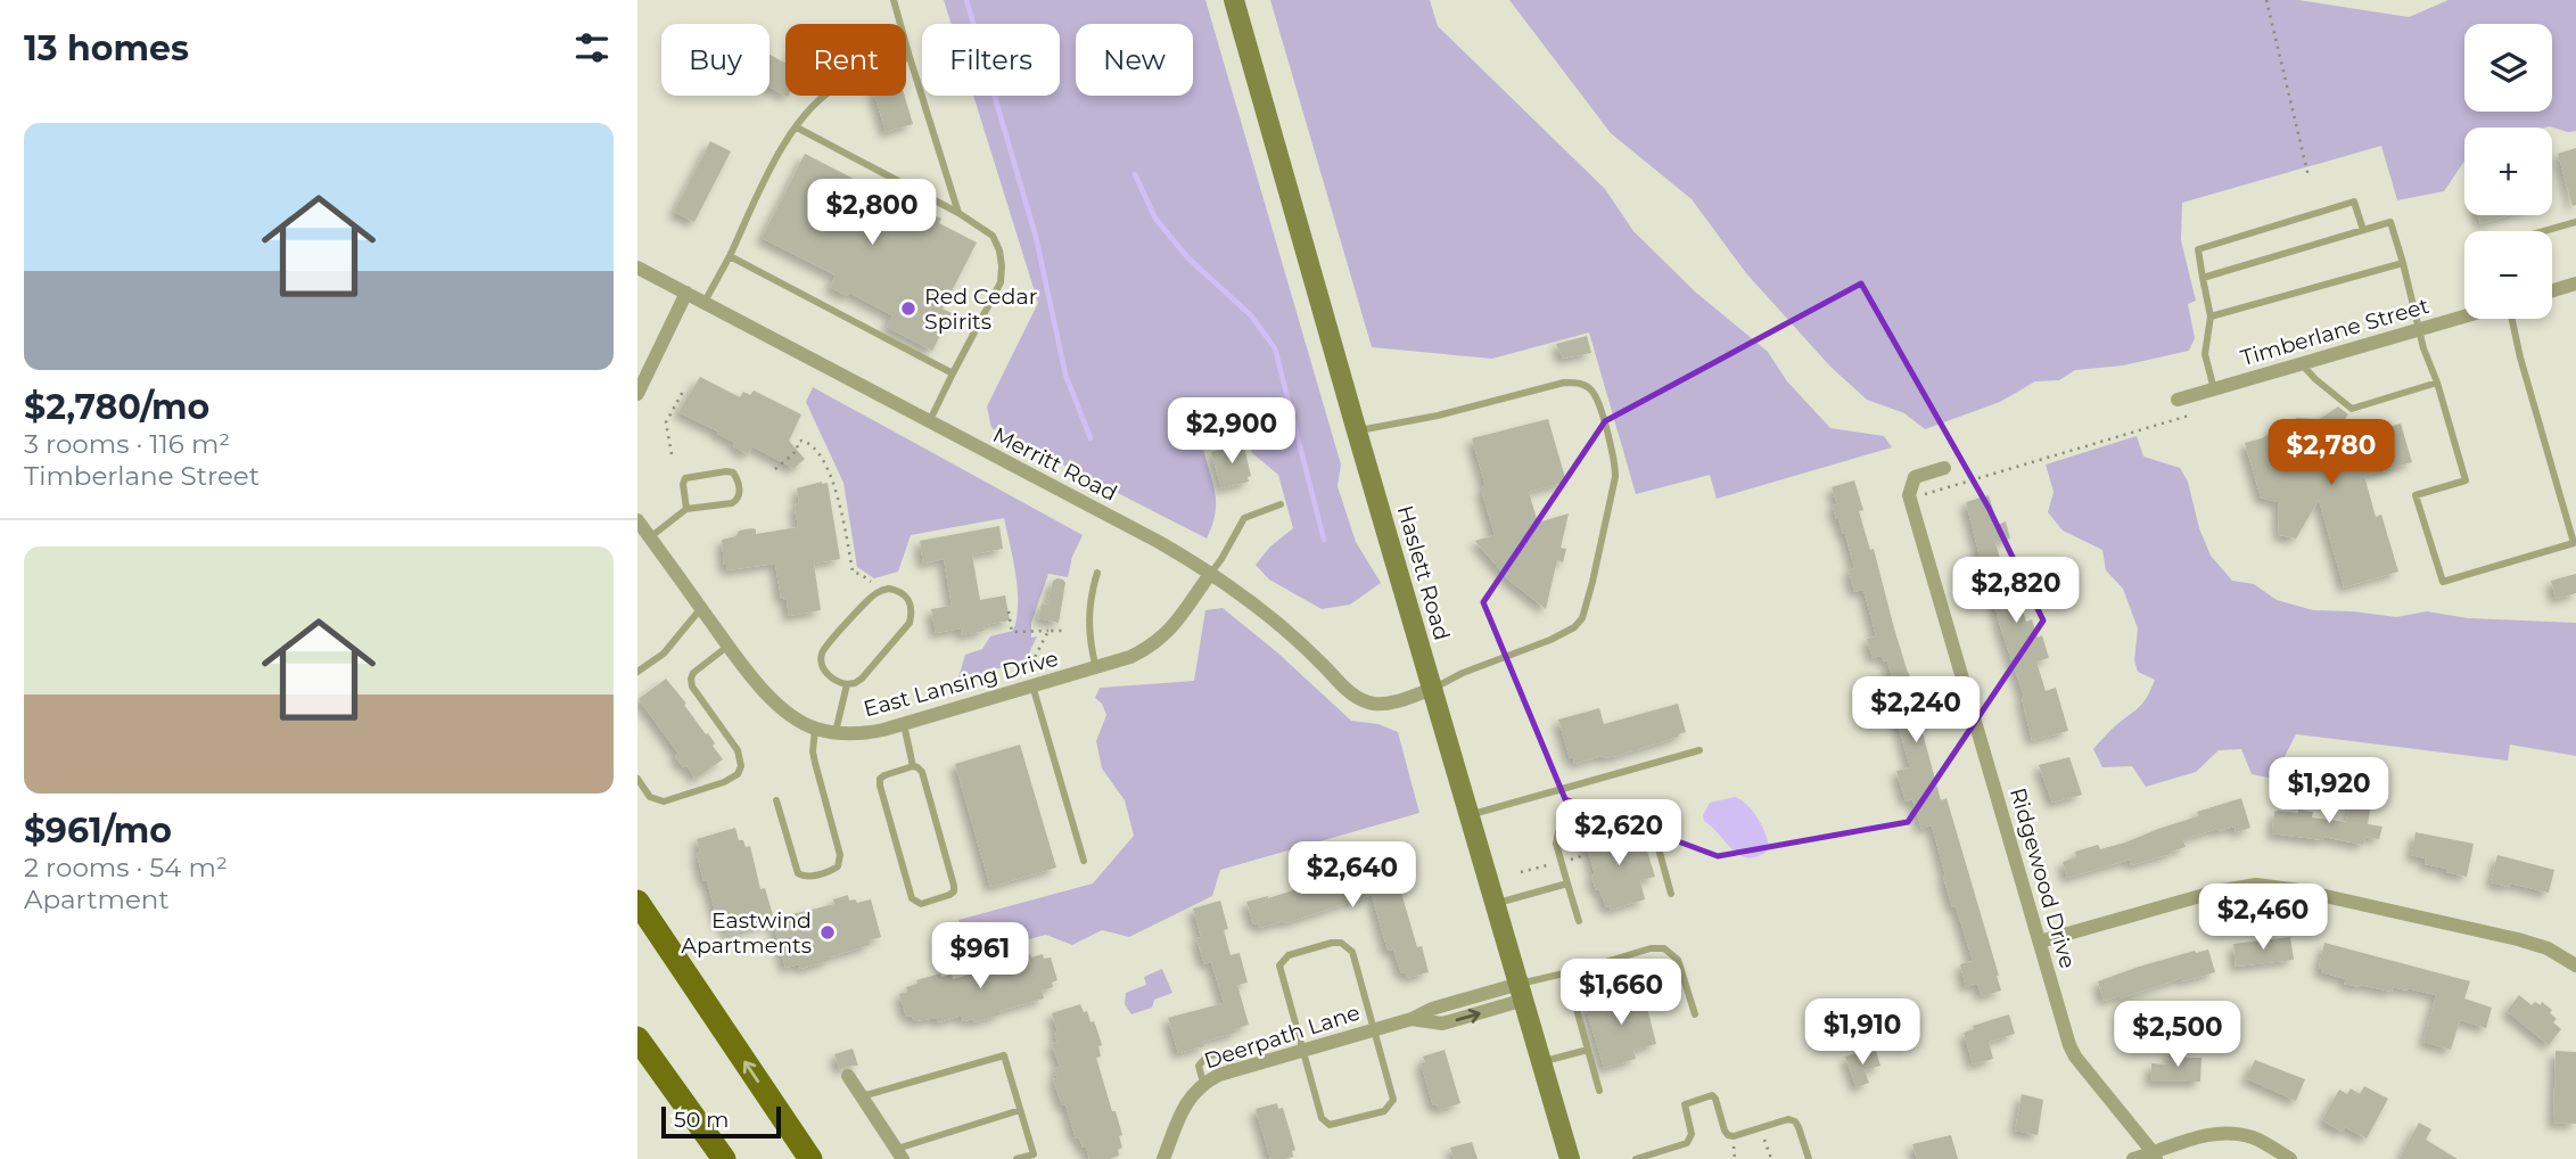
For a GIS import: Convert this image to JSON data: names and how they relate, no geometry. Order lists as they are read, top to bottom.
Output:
{
  "streets": {
    "main road": ["Haslett Road"],
    "street": [
      "Timberlane Street",
      "Merritt Road",
      "East Lansing Drive",
      "Ridgewood Drive",
      "Deerpath Lane"
    ]
  },
  "crossings": [
    ["Merritt Road", "Haslett Road"],
    ["Merritt Road", "East Lansing Drive"],
    ["Haslett Road", "Deerpath Lane"]
  ],
  "places": ["Red Cedar Spirits", "Eastwind Apartments"],
  "scale_bar": "50 m",
  "page": {
    "heading": "13 homes",
    "map_buttons": ["+", "−"],
    "chip": [
      "Buy",
      "Rent",
      "Filters",
      "New"
    ],
    "list": [
      {
        "name": "$2,780/mo",
        "note": "3 rooms · 116 m² · Timberlane Street"
      },
      {
        "name": "$961/mo",
        "note": "2 rooms · 54 m² · Apartment"
      }
    ],
    "price": [
      "$2,800",
      "$2,900",
      "$2,780",
      "$2,820",
      "$2,240",
      "$1,920",
      "$2,620",
      "$2,640",
      "$2,460",
      "$961",
      "$1,660",
      "$1,910",
      "$2,500"
    ],
    "scale": "50 m"
  }
}
